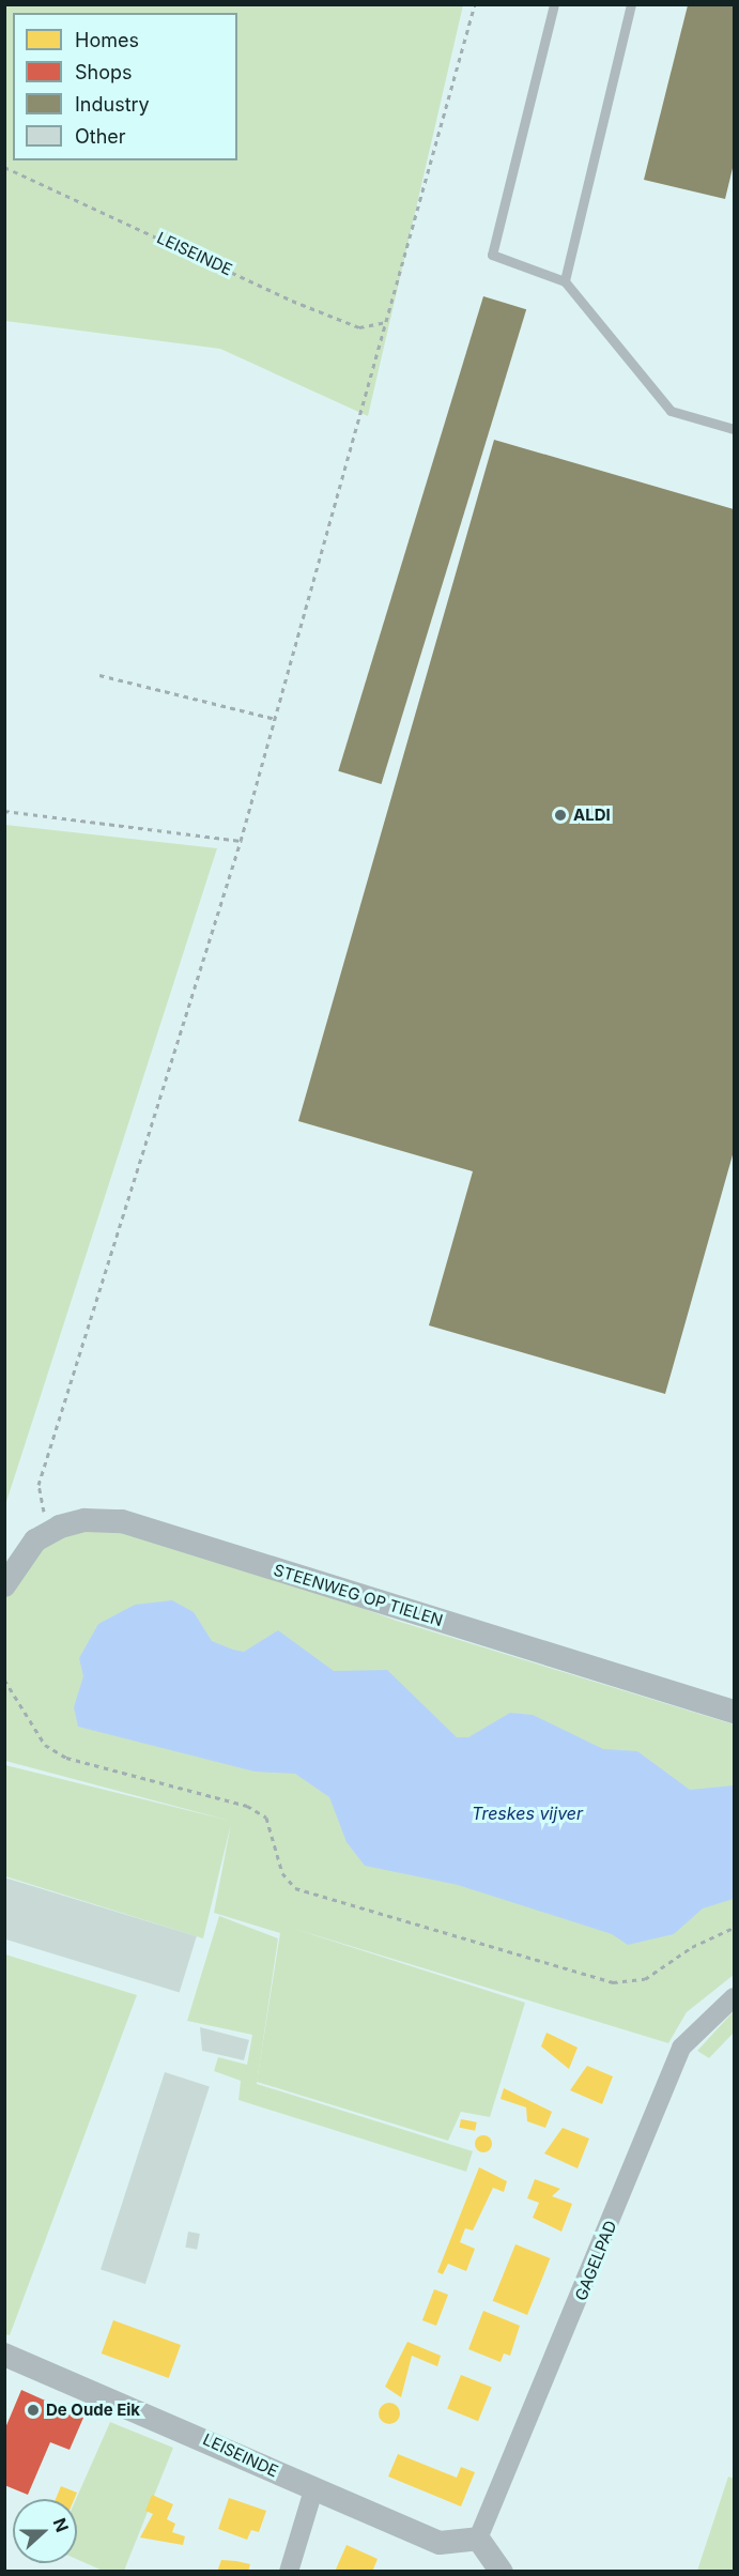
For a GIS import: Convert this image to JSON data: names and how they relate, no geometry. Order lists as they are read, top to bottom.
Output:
{
  "streets": {
    "street": ["LEISEINDE", "STEENWEG OP TIELEN", "GAGELPAD"]
  },
  "crossings": [
    ["LEISEINDE", "GAGELPAD"]
  ],
  "water": ["Treskes vijver"],
  "places": ["ALDI", "De Oude Eik"],
  "legend": [
    "Homes",
    "Shops",
    "Industry",
    "Other"
  ],
  "north": "right"
}
